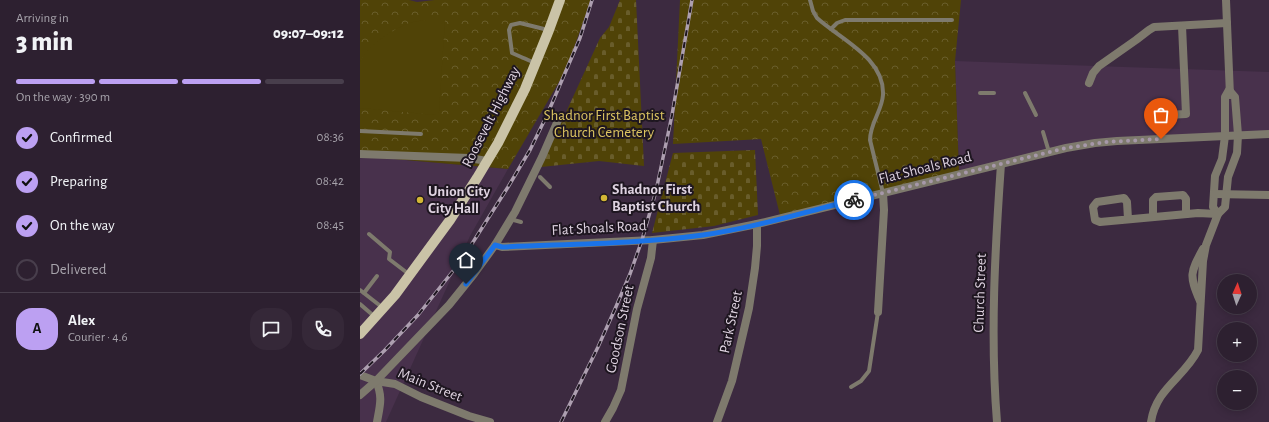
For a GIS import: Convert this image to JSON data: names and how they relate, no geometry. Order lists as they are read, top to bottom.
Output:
{
  "streets": {
    "main road": ["Roosevelt Highway"],
    "street": [
      "Flat Shoals Road",
      "Church Street",
      "Park Street",
      "Goodson Street",
      "Main Street"
    ]
  },
  "crossings": [
    ["Flat Shoals Road", "Church Street"],
    ["Flat Shoals Road", "Park Street"],
    ["Flat Shoals Road", "Goodson Street"]
  ],
  "parks": ["Shadnor First Baptist Church Cemetery"],
  "places": ["Shadnor First Baptist Church", "Union City City Hall"],
  "north": "top",
  "page": {
    "heading": ["3 min", "Arriving in", "09:07–09:12"],
    "panel": ["Alex", "Courier · 4.6"],
    "bar": "On the way · 390 m",
    "list": [
      ["Confirmed", "08:36"],
      ["Preparing", "08:42"],
      ["On the way", "08:45"],
      "Delivered"
    ],
    "map_buttons": ["+", "−"],
    "round": "A"
  }
}
